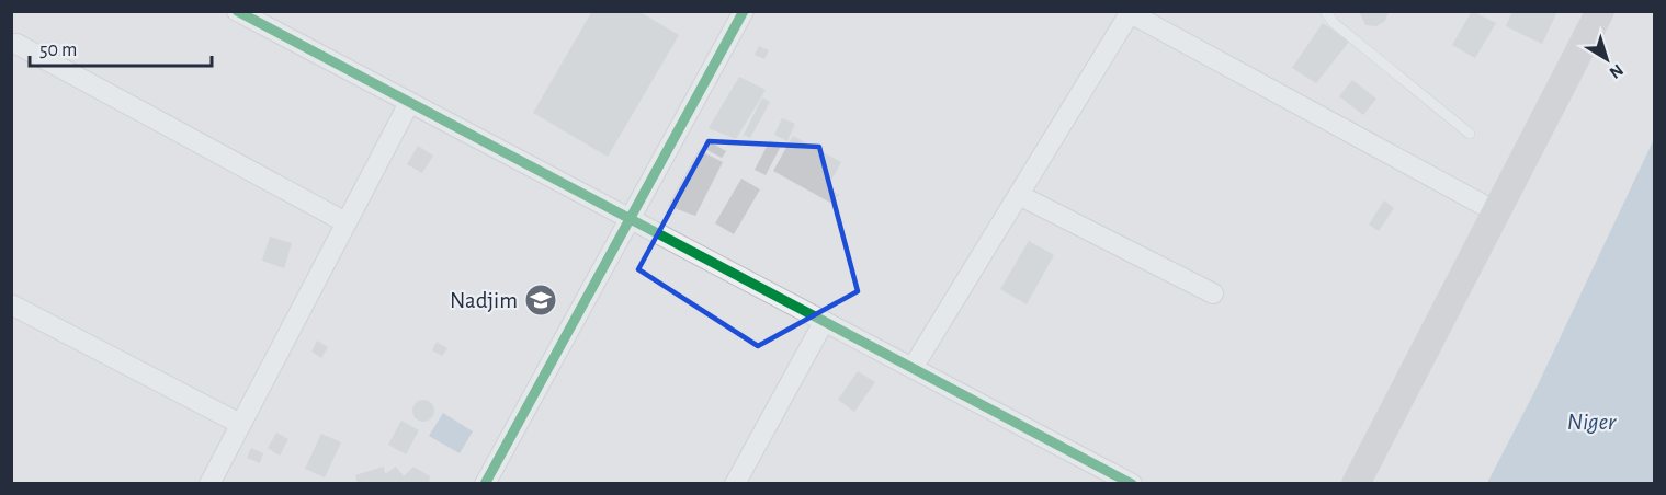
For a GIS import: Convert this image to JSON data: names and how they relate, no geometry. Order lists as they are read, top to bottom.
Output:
{
  "water": ["Niger"],
  "places": {
    "school or university": ["Nadjim"]
  },
  "scale_bar": "50 m",
  "north": "bottom right"
}
